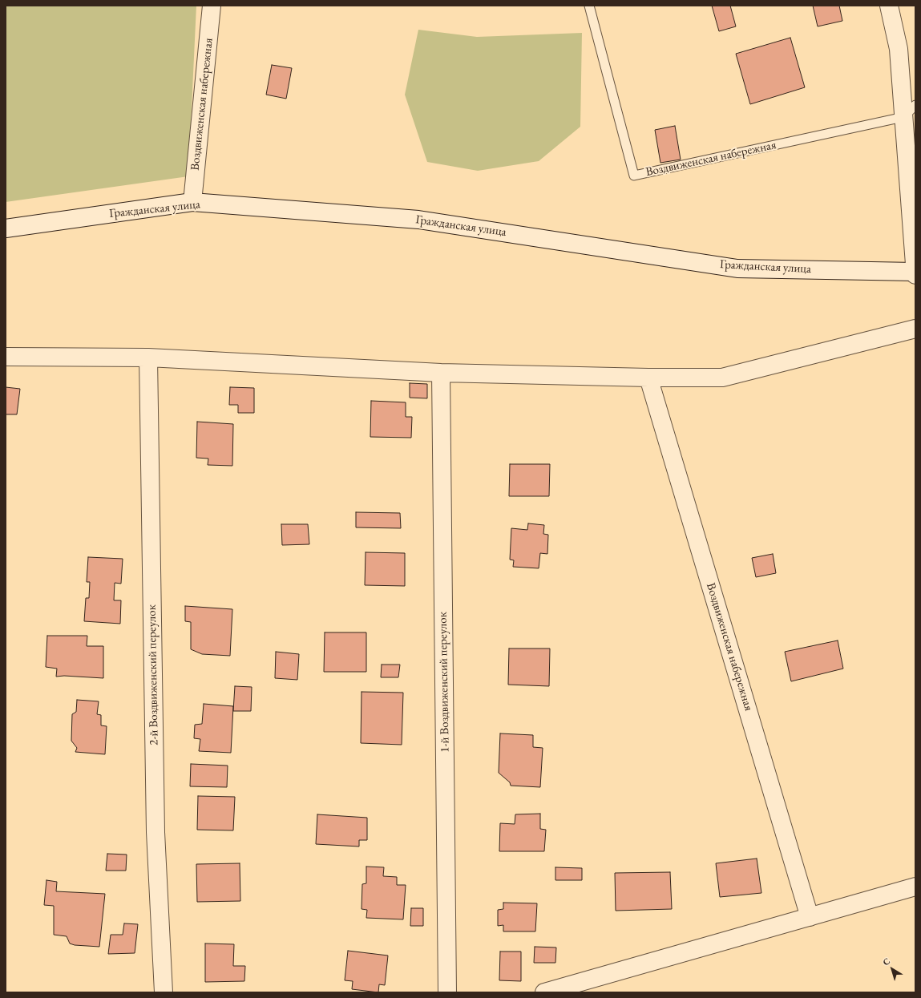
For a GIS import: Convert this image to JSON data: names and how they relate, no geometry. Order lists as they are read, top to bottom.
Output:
{
  "streets": {
    "street": [
      "Воздвиженская набережная",
      "Гражданская улица",
      "2-й Воздвиженский переулок",
      "1-й Воздвиженский переулок"
    ]
  },
  "crossings": [
    ["Воздвиженская набережная", "Гражданская улица"]
  ],
  "north": "top left"
}
